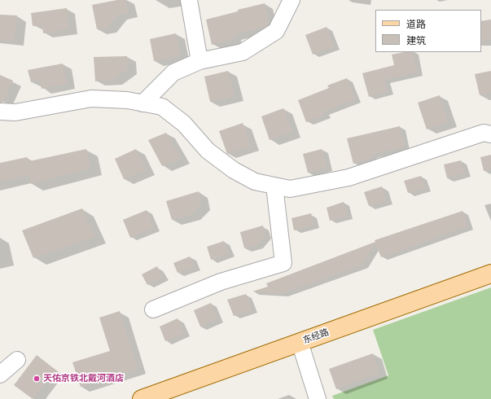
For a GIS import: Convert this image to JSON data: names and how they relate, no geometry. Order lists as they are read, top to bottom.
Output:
{
  "streets": {
    "main road": ["东经路"]
  },
  "places": ["天佑京铁北戴河酒店"],
  "legend": ["道路", "建筑"]
}
